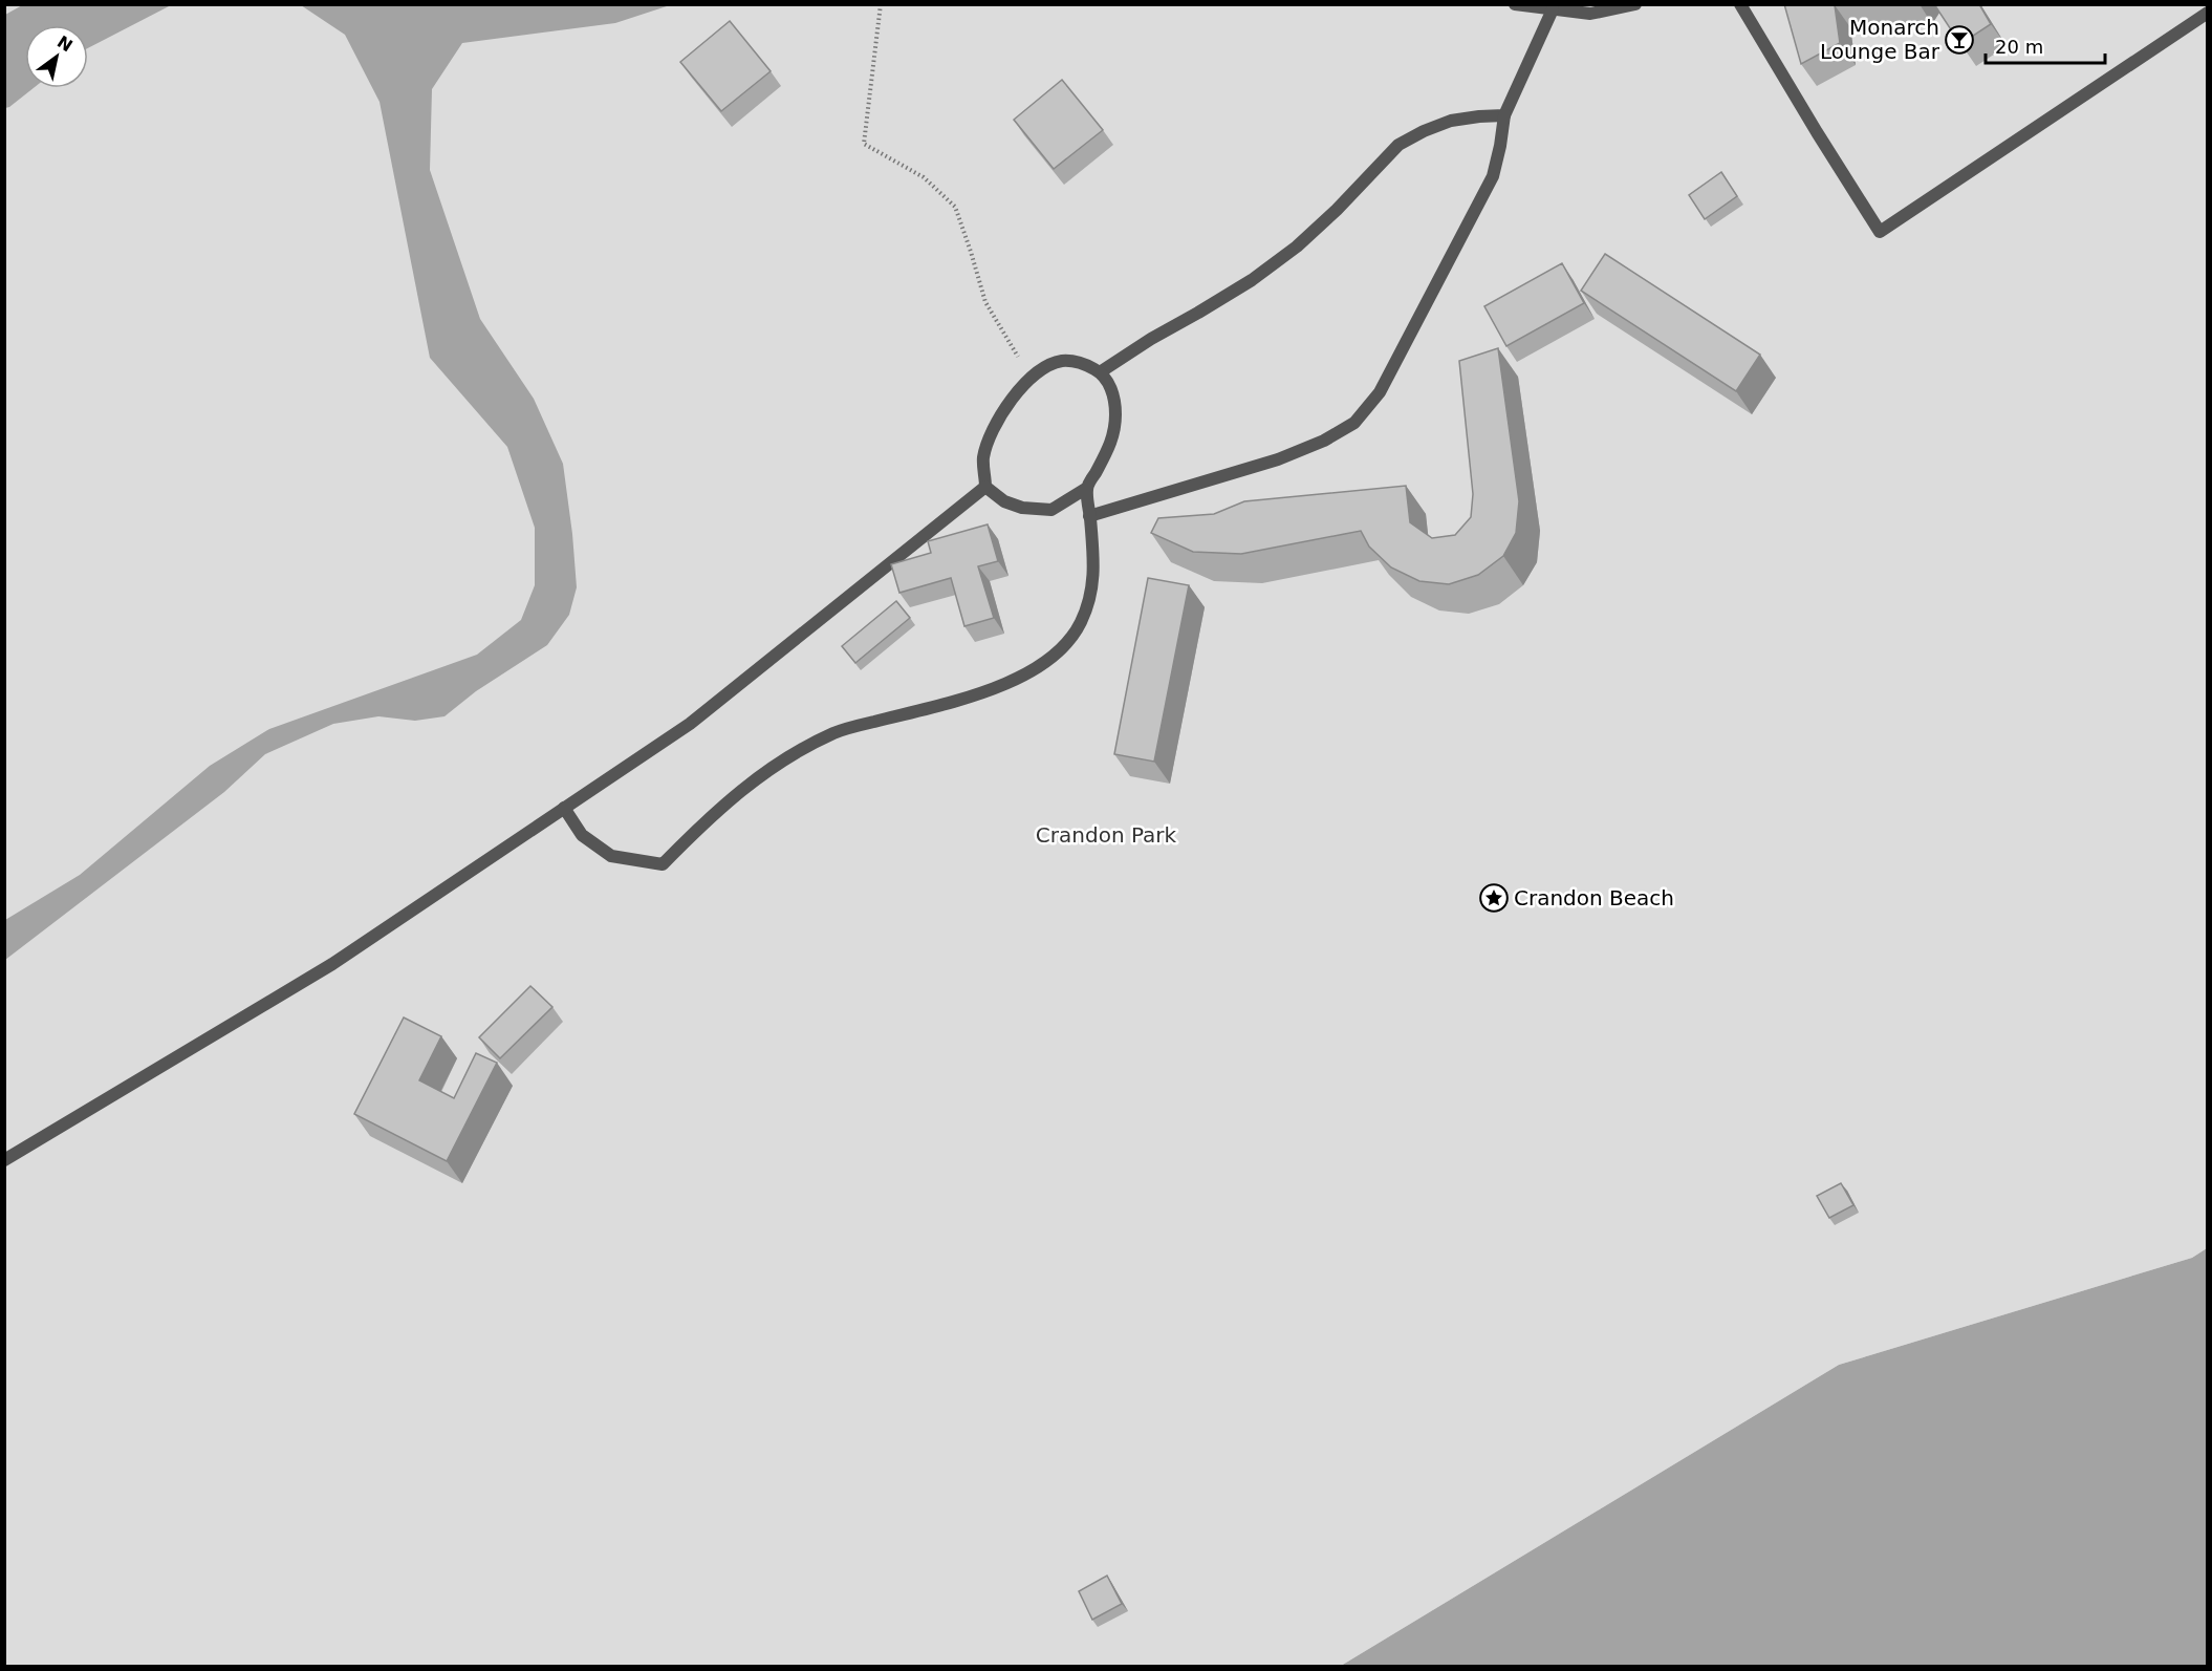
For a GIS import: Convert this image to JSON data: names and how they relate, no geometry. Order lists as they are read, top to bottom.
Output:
{
  "parks": ["Crandon Park"],
  "places": {
    "bar": ["Monarch Lounge Bar"],
    "place": ["Crandon Beach"]
  },
  "scale_bar": "20 m",
  "north": "top right"
}
